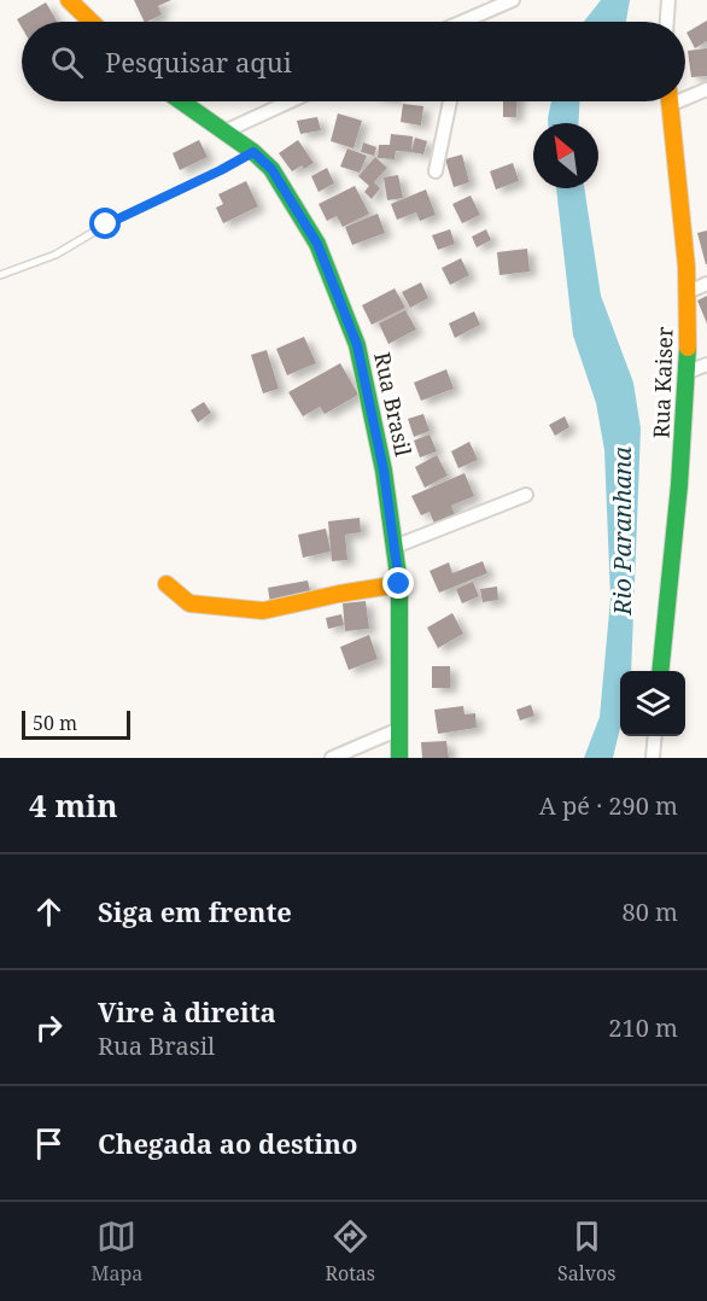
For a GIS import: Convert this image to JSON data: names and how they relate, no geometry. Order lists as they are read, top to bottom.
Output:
{
  "streets": {
    "street": ["Rua Kaiser", "Rua Brasil"]
  },
  "water": ["Rio Paranhana"],
  "scale_bar": "50 m",
  "north": "top left",
  "page": {
    "search": "Pesquisar aqui",
    "scale": "50 m",
    "heading": ["4 min", "A pé · 290 m"],
    "list": [
      ["Siga em frente", "80 m"],
      ["Vire à direita", "Rua Brasil", "210 m"],
      "Chegada ao destino"
    ],
    "nav": ["Mapa", "Rotas", "Salvos"]
  }
}
